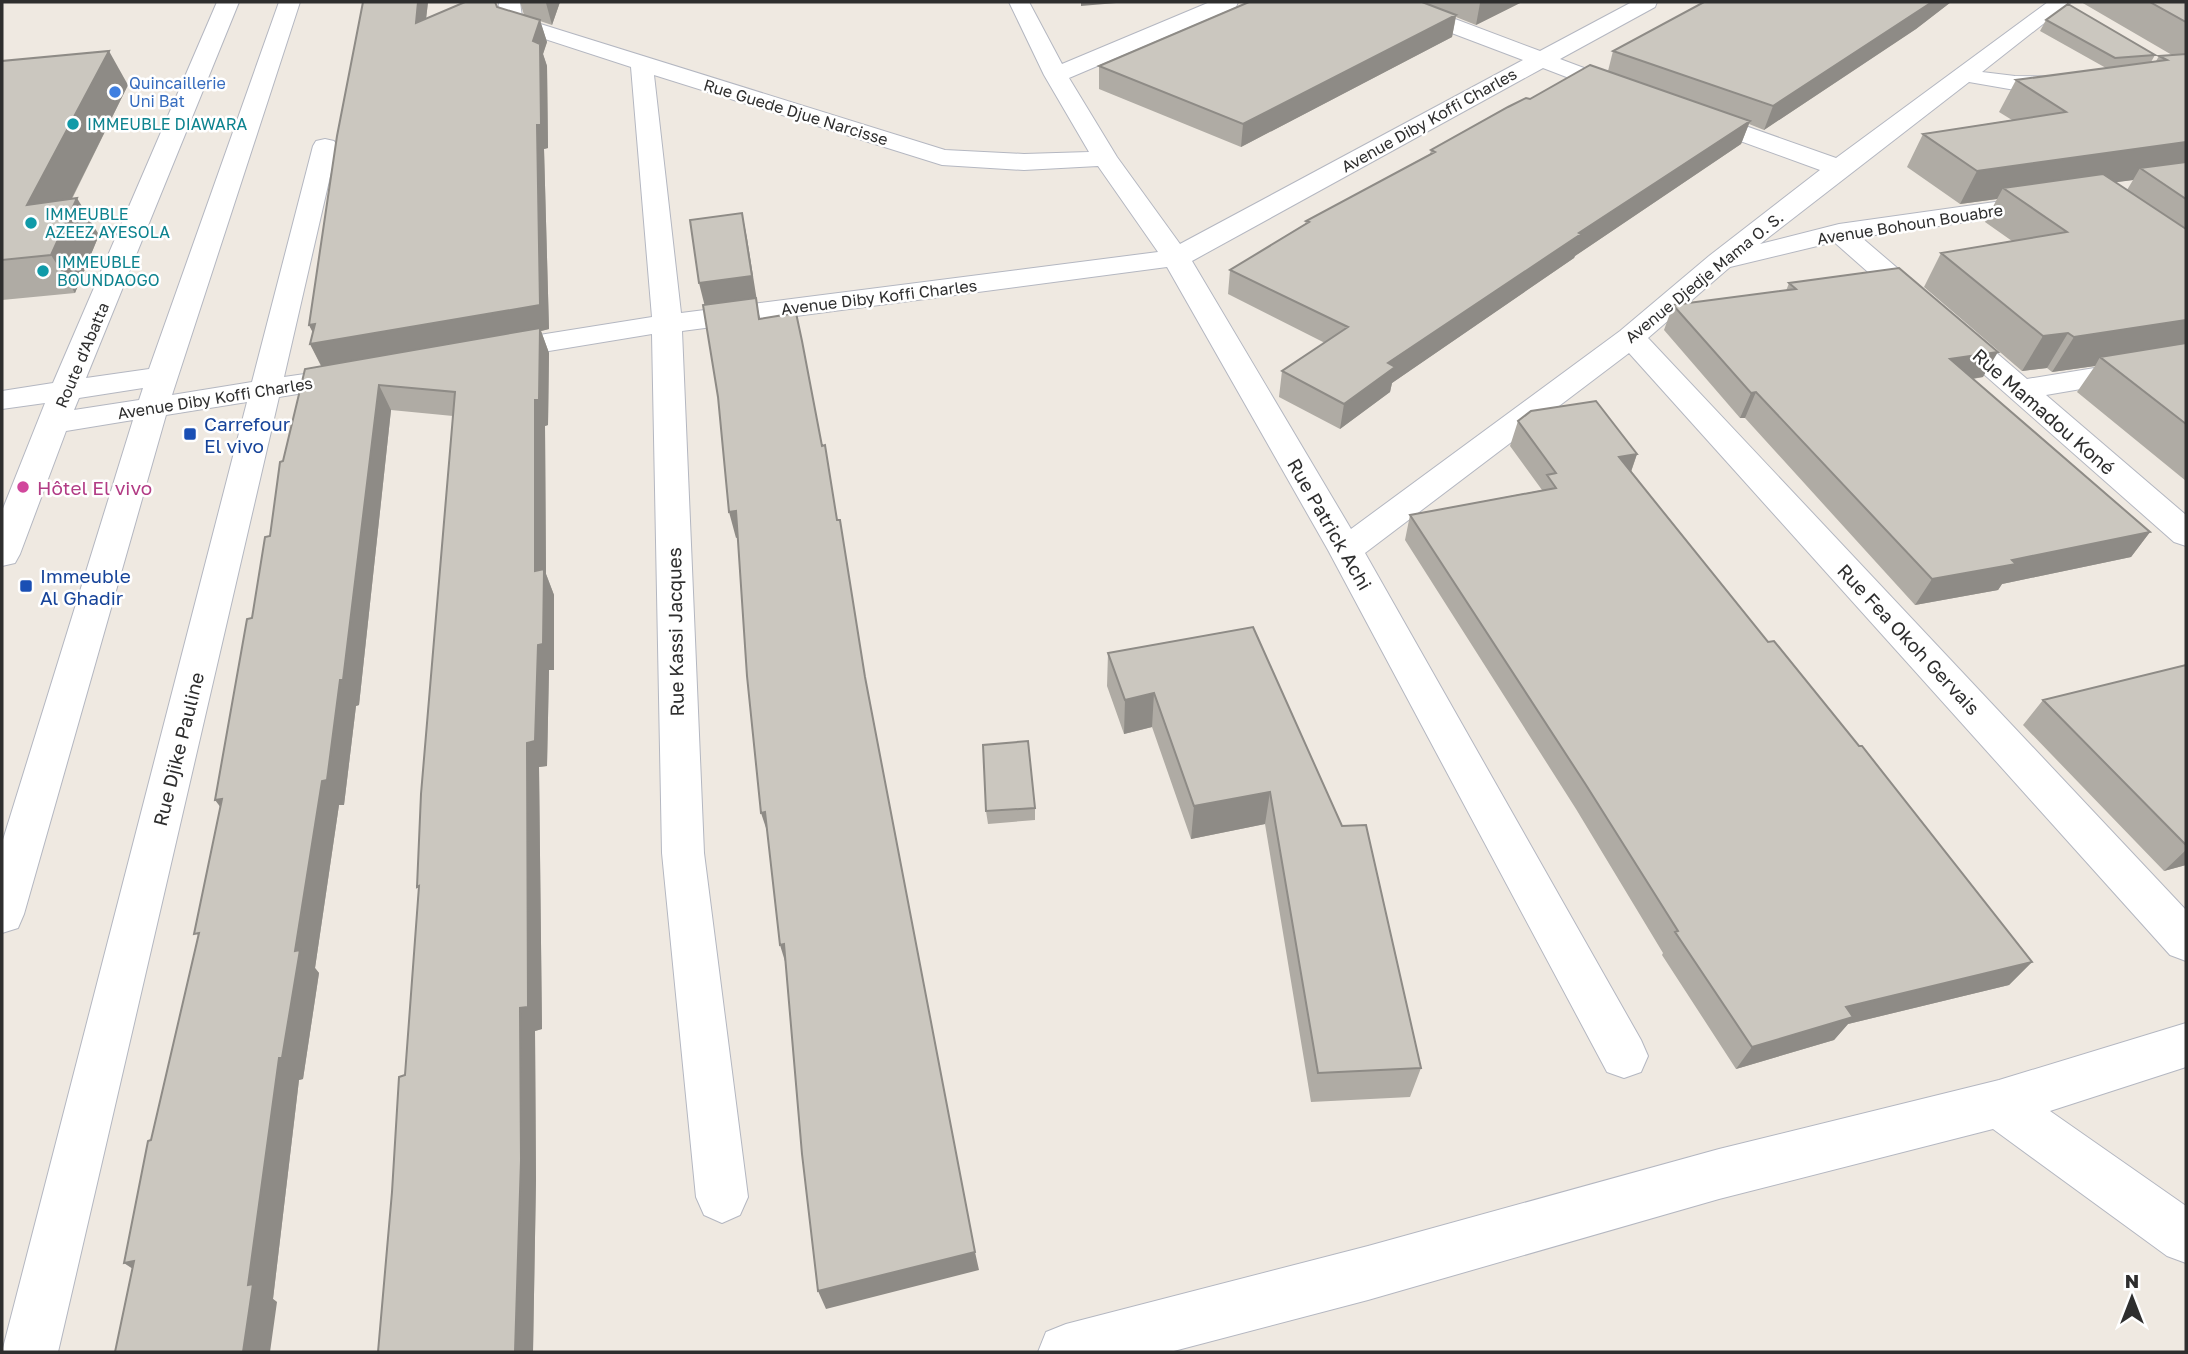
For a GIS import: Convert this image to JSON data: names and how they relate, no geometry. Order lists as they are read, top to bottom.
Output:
{
  "streets": {
    "street": [
      "Rue Guede Djue Narcisse",
      "Avenue Diby Koffi Charles",
      "Avenue Bohoun Bouabre",
      "Avenue Djedje Mama O. S.",
      "Route d'Abatta",
      "Rue Mamadou Koné",
      "Rue Patrick Achi",
      "Rue Kassi Jacques",
      "Rue Fea Okoh Gervais",
      "Rue Djike Pauline"
    ]
  },
  "crossings": [
    ["Rue Guede Djue Narcisse", "Rue Patrick Achi"],
    ["Rue Guede Djue Narcisse", "Rue Kassi Jacques"],
    ["Avenue Diby Koffi Charles", "Route d'Abatta"],
    ["Avenue Diby Koffi Charles", "Rue Patrick Achi"],
    ["Avenue Diby Koffi Charles", "Rue Kassi Jacques"],
    ["Avenue Diby Koffi Charles", "Rue Djike Pauline"],
    ["Avenue Bohoun Bouabre", "Avenue Djedje Mama O. S."],
    ["Avenue Bohoun Bouabre", "Rue Mamadou Koné"],
    ["Avenue Djedje Mama O. S.", "Rue Patrick Achi"],
    ["Avenue Djedje Mama O. S.", "Rue Fea Okoh Gervais"]
  ],
  "places": {
    "other": [
      "Quincaillerie Uni Bat",
      "IMMEUBLE DIAWARA",
      "IMMEUBLE AZEEZ AYESOLA",
      "IMMEUBLE BOUNDAOGO",
      "Hôtel El vivo"
    ],
    "transit": ["Carrefour El vivo", "Immeuble Al Ghadir"]
  },
  "north": "top"
}
